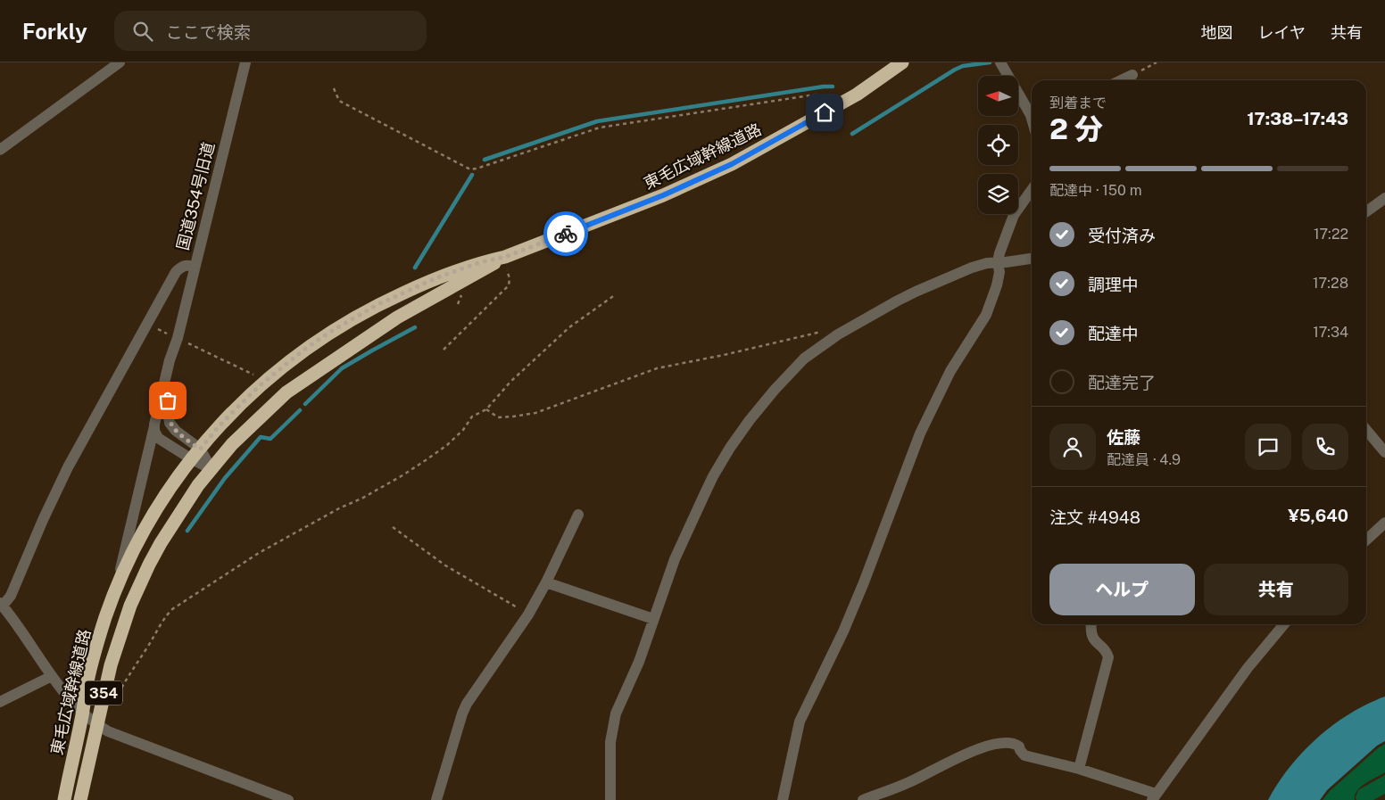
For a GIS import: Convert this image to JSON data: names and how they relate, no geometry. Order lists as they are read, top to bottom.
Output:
{
  "streets": {
    "highway": ["東毛広域幹線道路", "354"],
    "street": ["国道354号旧道"]
  },
  "crossings": [
    ["東毛広域幹線道路", "国道354号旧道"]
  ],
  "north": "left",
  "page": {
    "header": "Forkly",
    "search": "ここで検索",
    "nav": ["地図", "レイヤ", "共有"],
    "heading": ["2 分", "到着まで", "17:38–17:43"],
    "panel": [
      "佐藤",
      "配達員 · 4.9",
      "注文 #4948",
      "¥5,640"
    ],
    "bar": "配達中 · 150 m",
    "list": [
      ["受付済み", "17:22"],
      ["調理中", "17:28"],
      ["配達中", "17:34"],
      "配達完了"
    ],
    "buttons": ["ヘルプ", "共有"]
  }
}
